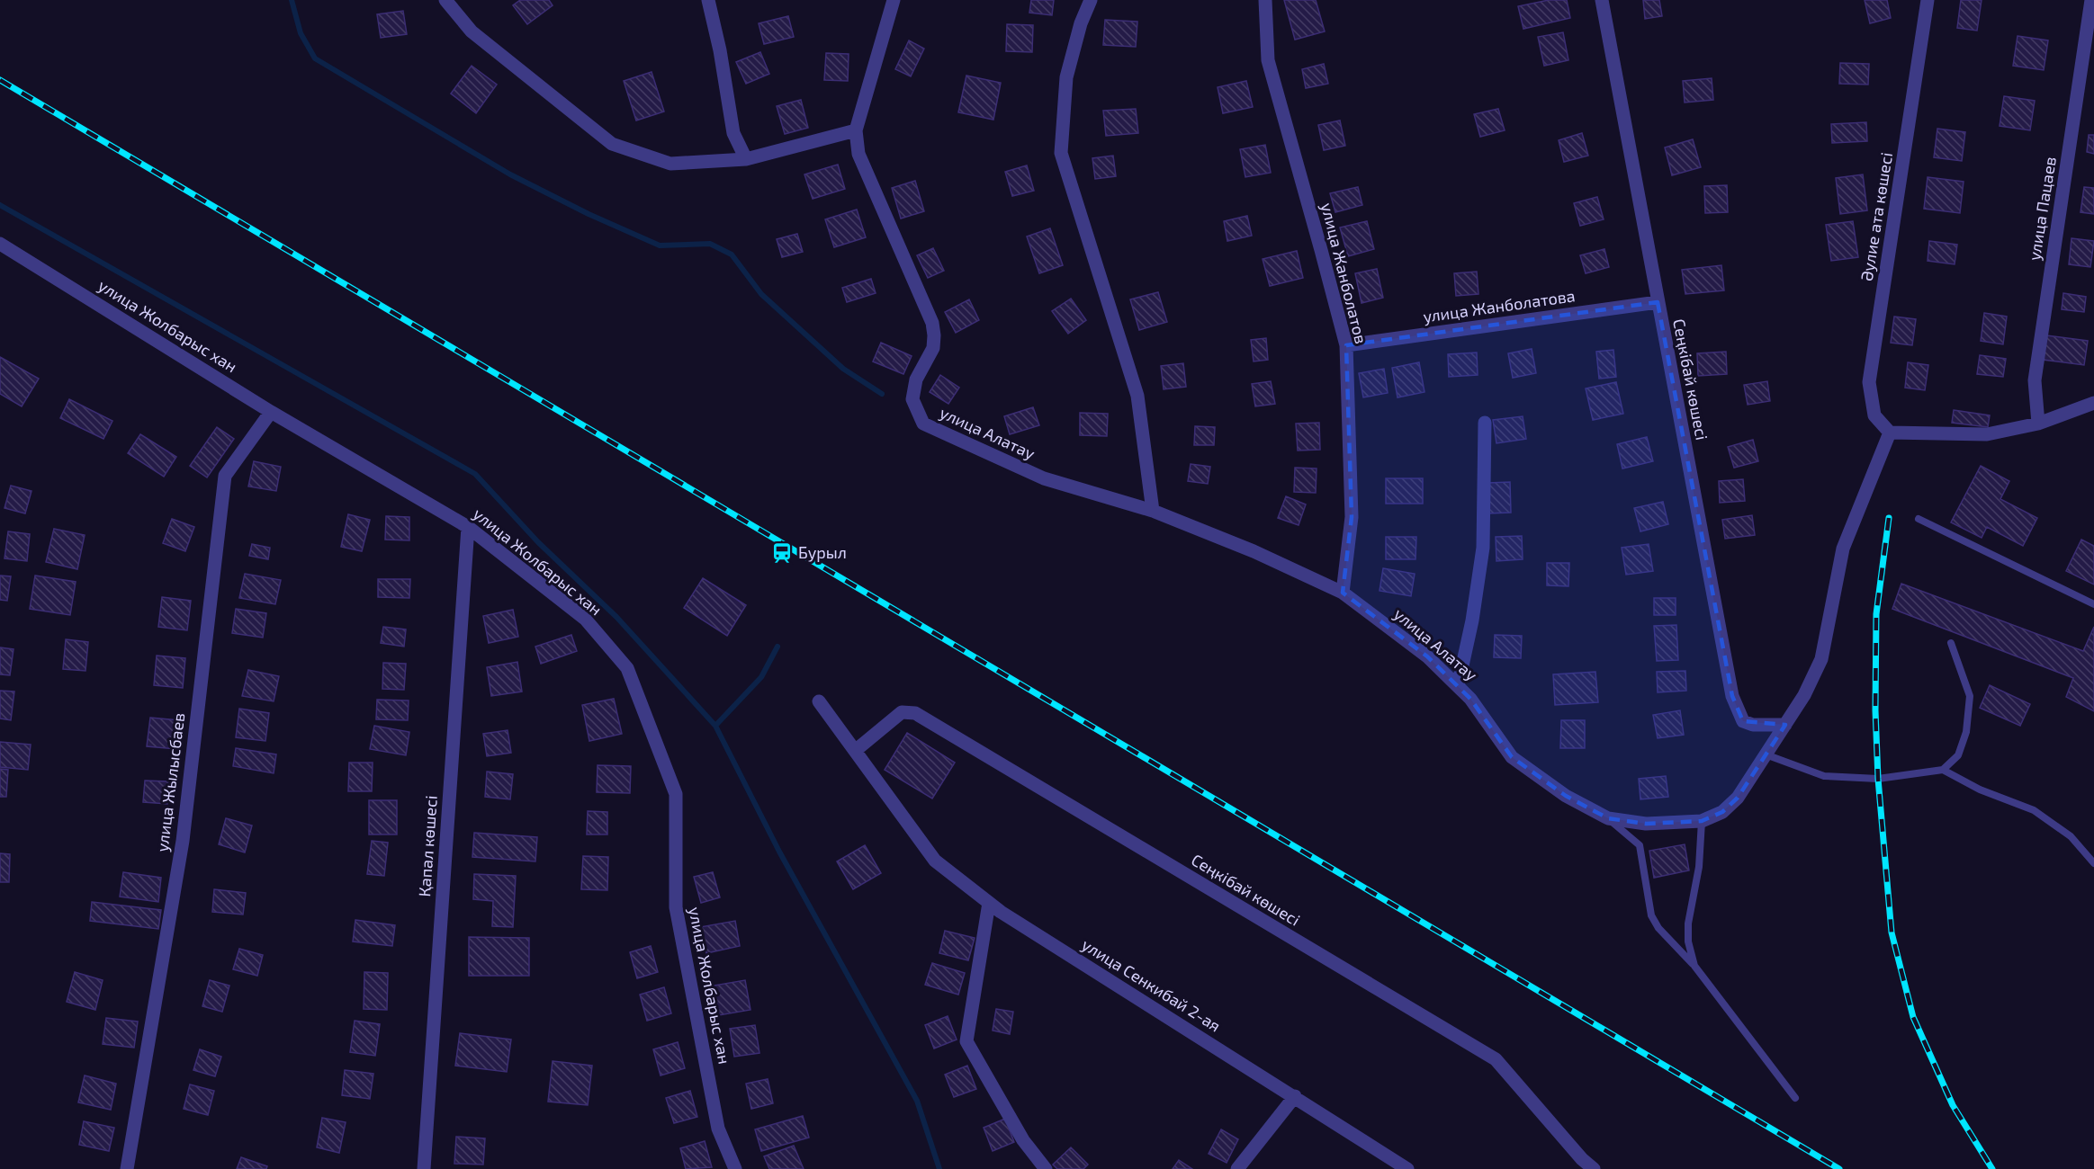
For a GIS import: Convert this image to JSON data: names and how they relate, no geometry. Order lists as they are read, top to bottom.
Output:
{
  "streets": {
    "street": [
      "улица Пацаев",
      "Әулие ата көшесі",
      "улица Жанболатов",
      "улица Жанболатова",
      "улица Жолбарыс хан",
      "Сеңкібай көшесі",
      "улица Алатау",
      "улица Жылысбаев",
      "Қапал көшесі",
      "улица Сенкибай 2-ая"
    ]
  },
  "crossings": [
    ["Әулие ата көшесі", "улица Алатау"],
    ["улица Жанболатов", "улица Жанболатова"],
    ["улица Жанболатов", "улица Алатау"],
    ["улица Жанболатова", "Сеңкібай көшесі"],
    ["улица Жолбарыс хан", "улица Жылысбаев"],
    ["улица Жолбарыс хан", "Қапал көшесі"],
    ["Сеңкібай көшесі", "улица Алатау"],
    ["Сеңкібай көшесі", "улица Сенкибай 2-ая"]
  ],
  "places": {
    "station": ["Бурыл"]
  }
}
